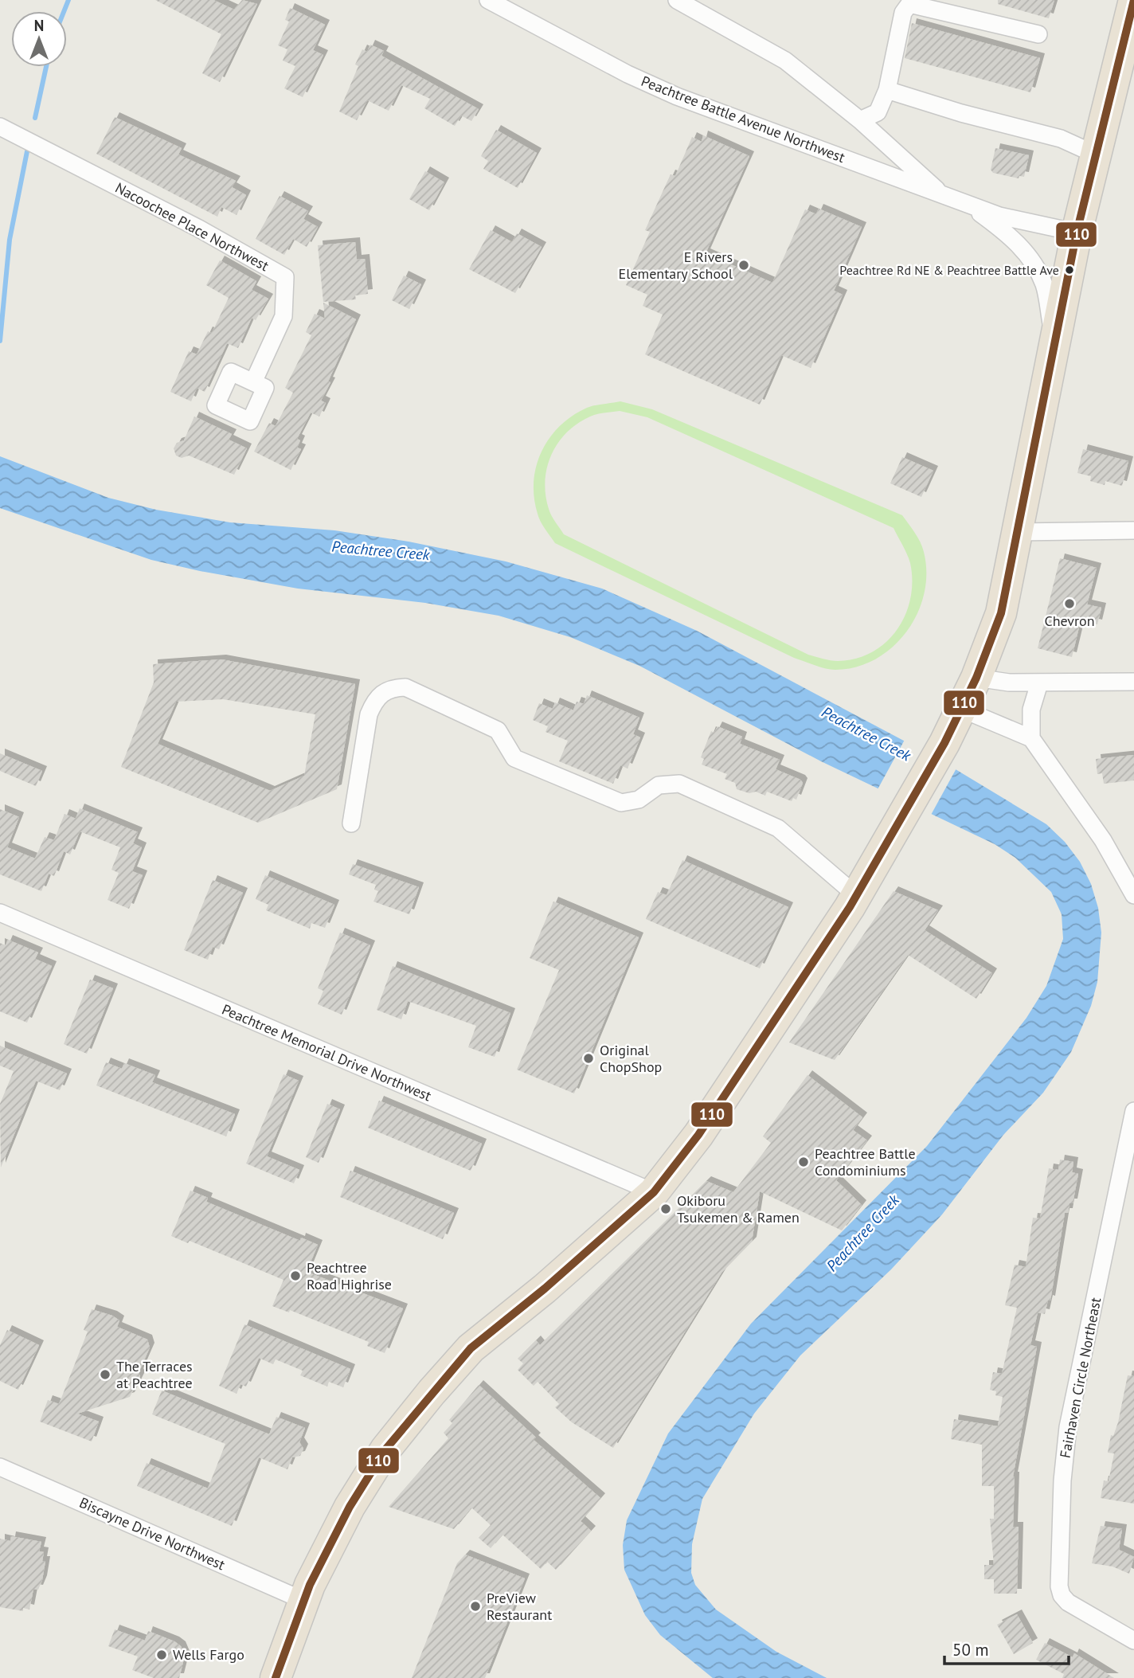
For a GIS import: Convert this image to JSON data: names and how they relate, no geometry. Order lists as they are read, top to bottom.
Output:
{
  "streets": {
    "street": [
      "Peachtree Battle Avenue Northwest",
      "Nacoochee Place Northwest",
      "Peachtree Memorial Drive Northwest",
      "Fairhaven Circle Northeast",
      "Biscayne Drive Northwest"
    ]
  },
  "water": ["Peachtree Creek"],
  "places": [
    "E Rivers Elementary School",
    "Peachtree Rd NE & Peachtree Battle Ave",
    "Chevron",
    "Original ChopShop",
    "Peachtree Battle Condominiums",
    "Okiboru Tsukemen & Ramen",
    "Peachtree Road Highrise",
    "The Terraces at Peachtree",
    "PreView Restaurant",
    "Wells Fargo"
  ],
  "lines": ["transit line 110"],
  "scale_bar": "50 m",
  "north": "top"
}
